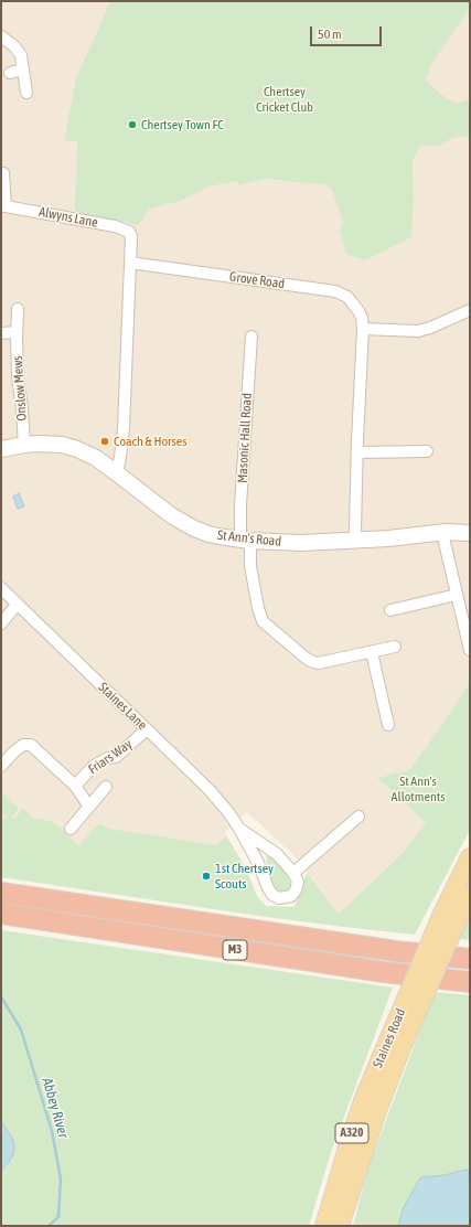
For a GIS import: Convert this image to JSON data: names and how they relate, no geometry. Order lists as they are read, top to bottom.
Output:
{
  "streets": {
    "highway": ["M3"],
    "main road": ["St Ann's Road", "Staines Road", "A320"],
    "street": [
      "Alwyns Lane",
      "Grove Road",
      "Onslow Mews",
      "Masonic Hall Road",
      "Staines Lane",
      "Friars Way"
    ]
  },
  "crossings": [
    ["Alwyns Lane", "Grove Road"],
    ["Grove Road", "St Ann's Road"],
    ["Onslow Mews", "St Ann's Road"],
    ["Masonic Hall Road", "St Ann's Road"],
    ["Staines Lane", "Friars Way"]
  ],
  "water": ["Abbey River"],
  "parks": ["Chertsey Cricket Club", "St Ann's Allotments"],
  "places": ["Chertsey Town FC", "Coach & Horses", "1st Chertsey Scouts"],
  "scale_bar": "50 m"
}
